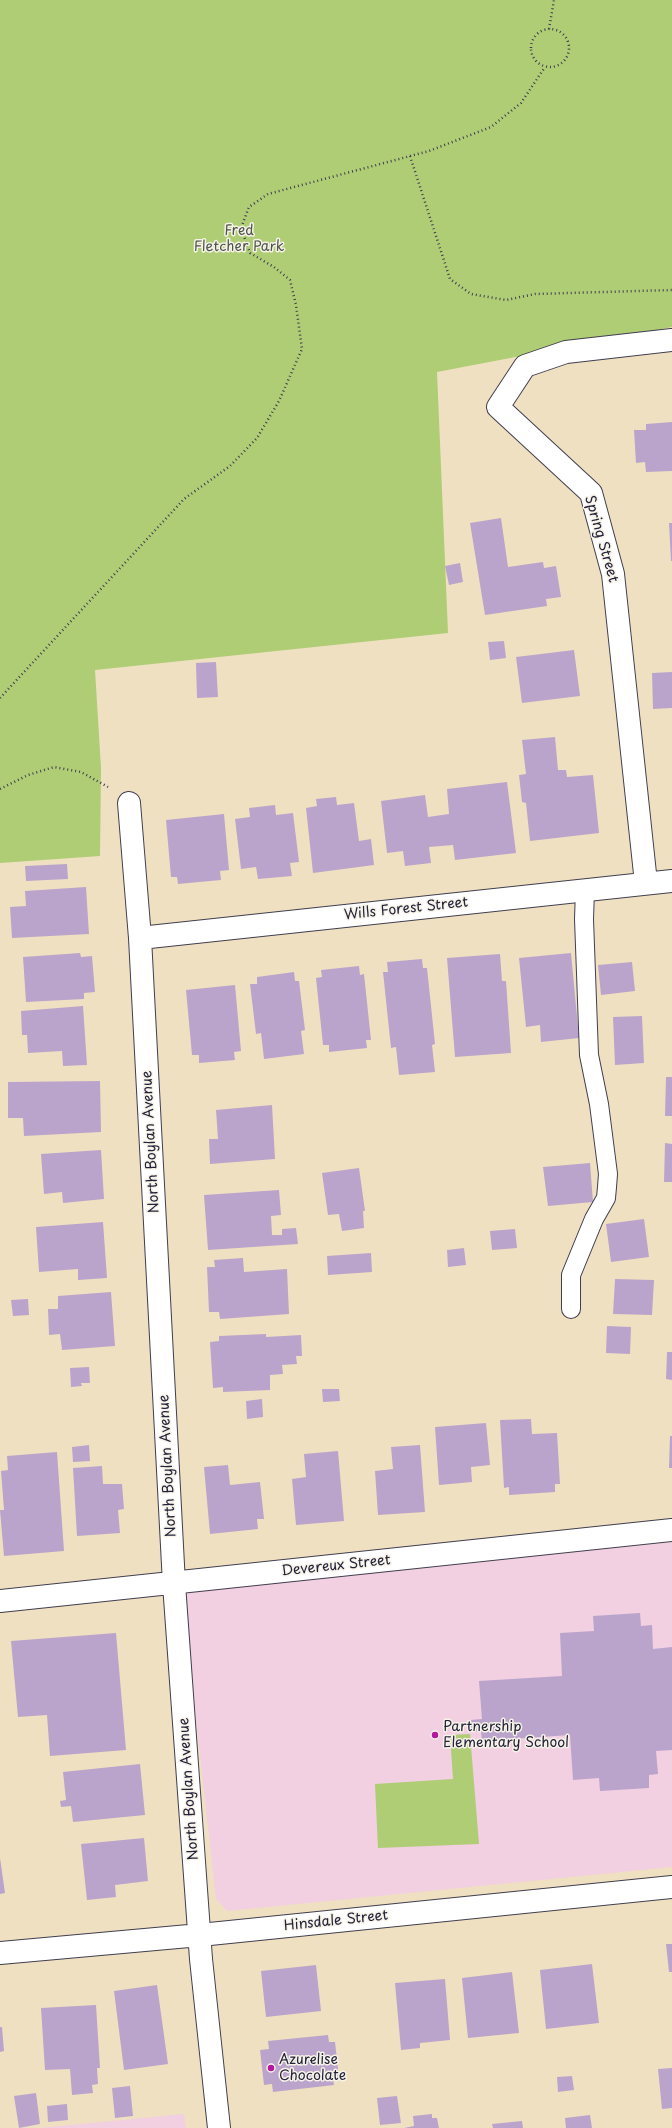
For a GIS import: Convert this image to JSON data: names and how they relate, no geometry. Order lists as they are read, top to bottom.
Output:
{
  "streets": {
    "street": [
      "Spring Street",
      "Wills Forest Street",
      "North Boylan Avenue",
      "Devereux Street",
      "Hinsdale Street"
    ]
  },
  "crossings": [
    ["Spring Street", "Wills Forest Street"],
    ["Wills Forest Street", "North Boylan Avenue"],
    ["North Boylan Avenue", "Devereux Street"],
    ["North Boylan Avenue", "Hinsdale Street"]
  ],
  "parks": ["Fred Fletcher Park"],
  "places": ["Partnership Elementary School", "Azurelise Chocolate"]
}
